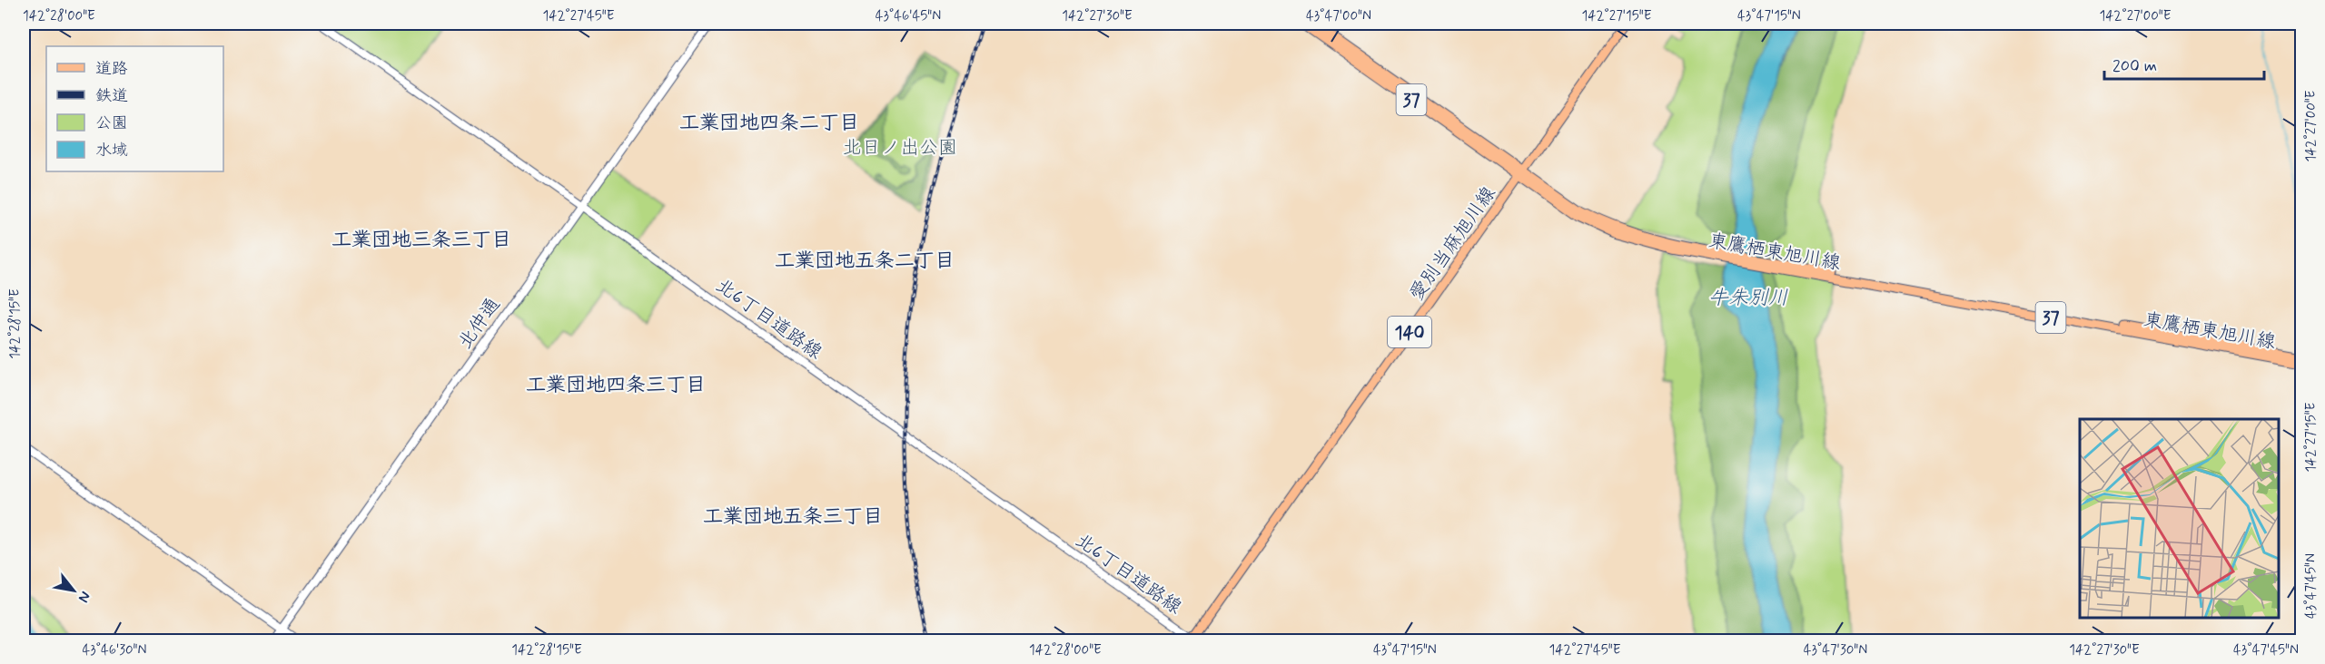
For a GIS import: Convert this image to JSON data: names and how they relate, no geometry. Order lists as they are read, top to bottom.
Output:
{
  "streets": {
    "main road": [
      "37",
      "愛別当麻旭川線",
      "東鷹栖東旭川線",
      "140"
    ],
    "street": ["北6丁目道路線", "北仲通"]
  },
  "crossings": [
    ["愛別当麻旭川線", "東鷹栖東旭川線"],
    ["愛別当麻旭川線", "北6丁目道路線"],
    ["北6丁目道路線", "北仲通"]
  ],
  "districts": [
    "工業団地四条二丁目",
    "工業団地三条三丁目",
    "工業団地五条二丁目",
    "工業団地四条三丁目",
    "工業団地五条三丁目"
  ],
  "water": ["牛朱別川"],
  "parks": ["北日ノ出公園"],
  "legend": [
    "道路",
    "鉄道",
    "公園",
    "水域"
  ],
  "scale_bar": "200 m",
  "north": "bottom right",
  "coordinates": [
    "142°28'00\"E",
    "142°27'45\"E",
    "43°46'45\"N",
    "142°27'30\"E",
    "43°47'00\"N",
    "142°27'15\"E",
    "43°47'15\"N",
    "142°27'00\"E",
    "142°28'15\"E",
    "43°47'45\"N",
    "43°46'30\"N",
    "43°47'30\"N"
  ]
}
